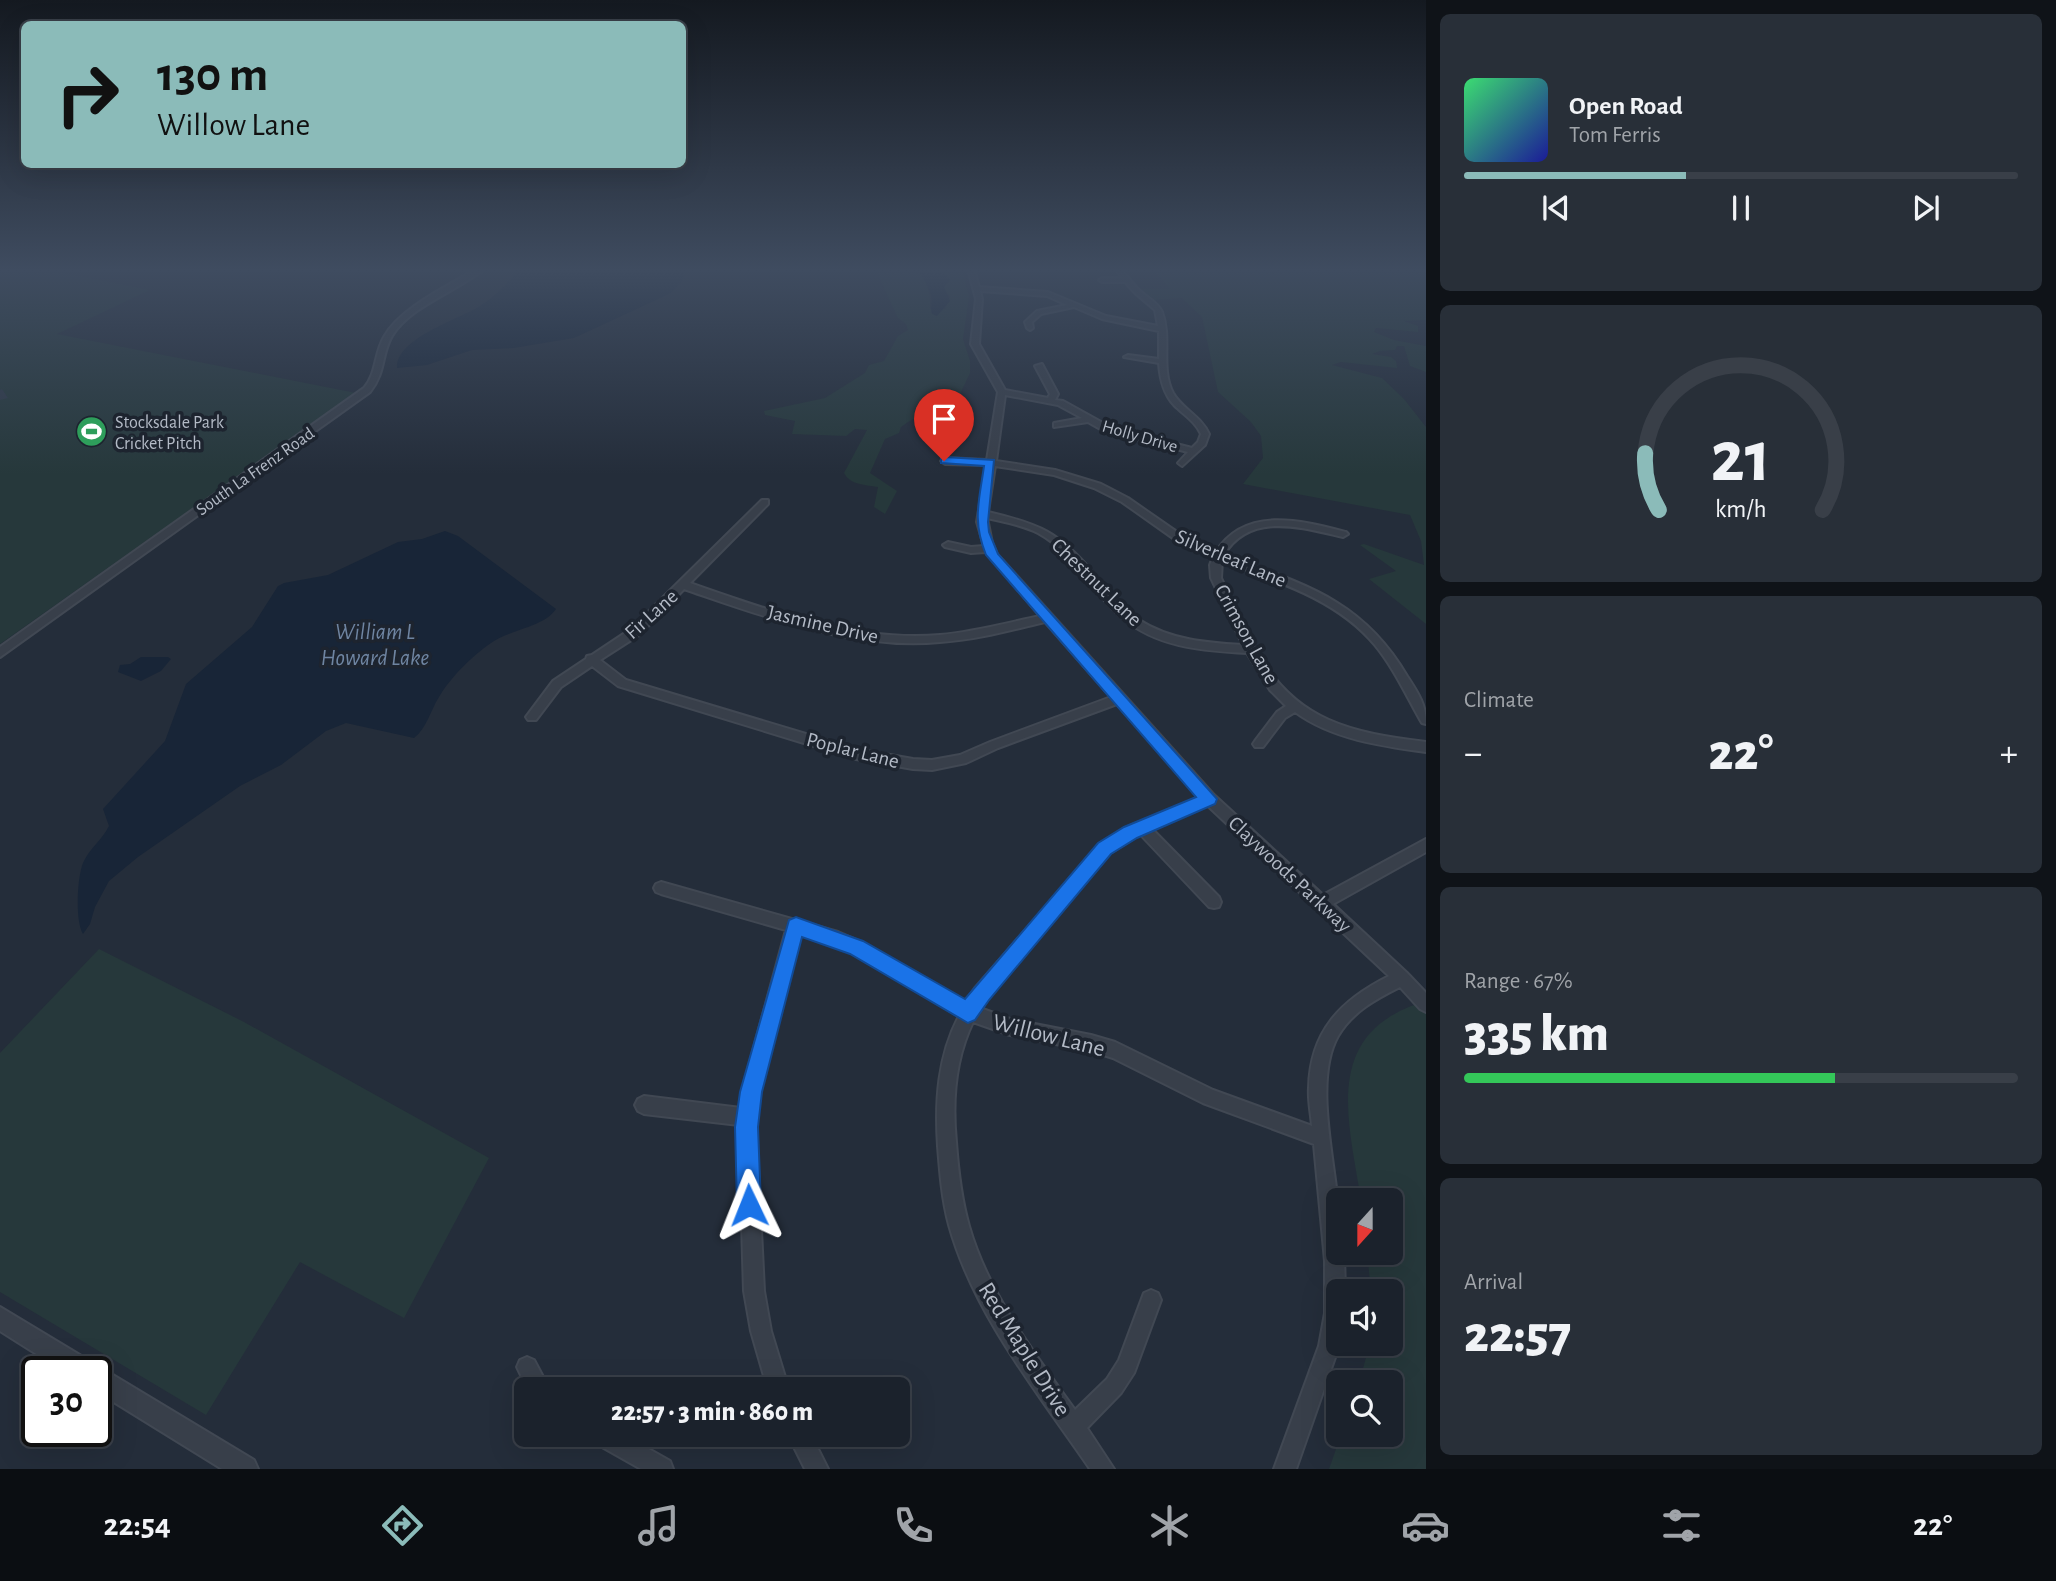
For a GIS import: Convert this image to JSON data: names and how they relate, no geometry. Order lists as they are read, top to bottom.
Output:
{
  "streets": {
    "street": [
      "Holly Drive",
      "South La Frenz Road",
      "Silverleaf Lane",
      "Chestnut Lane",
      "Fir Lane",
      "Jasmine Drive",
      "Crimson Lane",
      "Poplar Lane",
      "Claywoods Parkway",
      "Willow Lane",
      "Red Maple Drive"
    ]
  },
  "crossings": [
    ["Silverleaf Lane", "Crimson Lane"],
    ["Chestnut Lane", "Crimson Lane"],
    ["Fir Lane", "Jasmine Drive"],
    ["Fir Lane", "Poplar Lane"],
    ["Jasmine Drive", "Claywoods Parkway"],
    ["Poplar Lane", "Claywoods Parkway"],
    ["Claywoods Parkway", "Red Maple Drive"],
    ["Willow Lane", "Red Maple Drive"]
  ],
  "water": ["William L Howard Lake"],
  "places": {
    "sports": ["Stocksdale Park Cricket Pitch"]
  },
  "north": "bottom",
  "page": {
    "turn": ["130 m", "Willow Lane"],
    "song": ["Open Road", "Tom Ferris"],
    "tile": [
      "Climate",
      ["Range · 67%", "335 km"],
      ["Arrival", "22:57"]
    ],
    "heat": ["−", "22°", "+"],
    "limit": "30",
    "trip": "22:57 · 3 min · 860 m",
    "tabs": ["22:54", "22°"],
    "gauge": ["21", "km/h"]
  }
}
